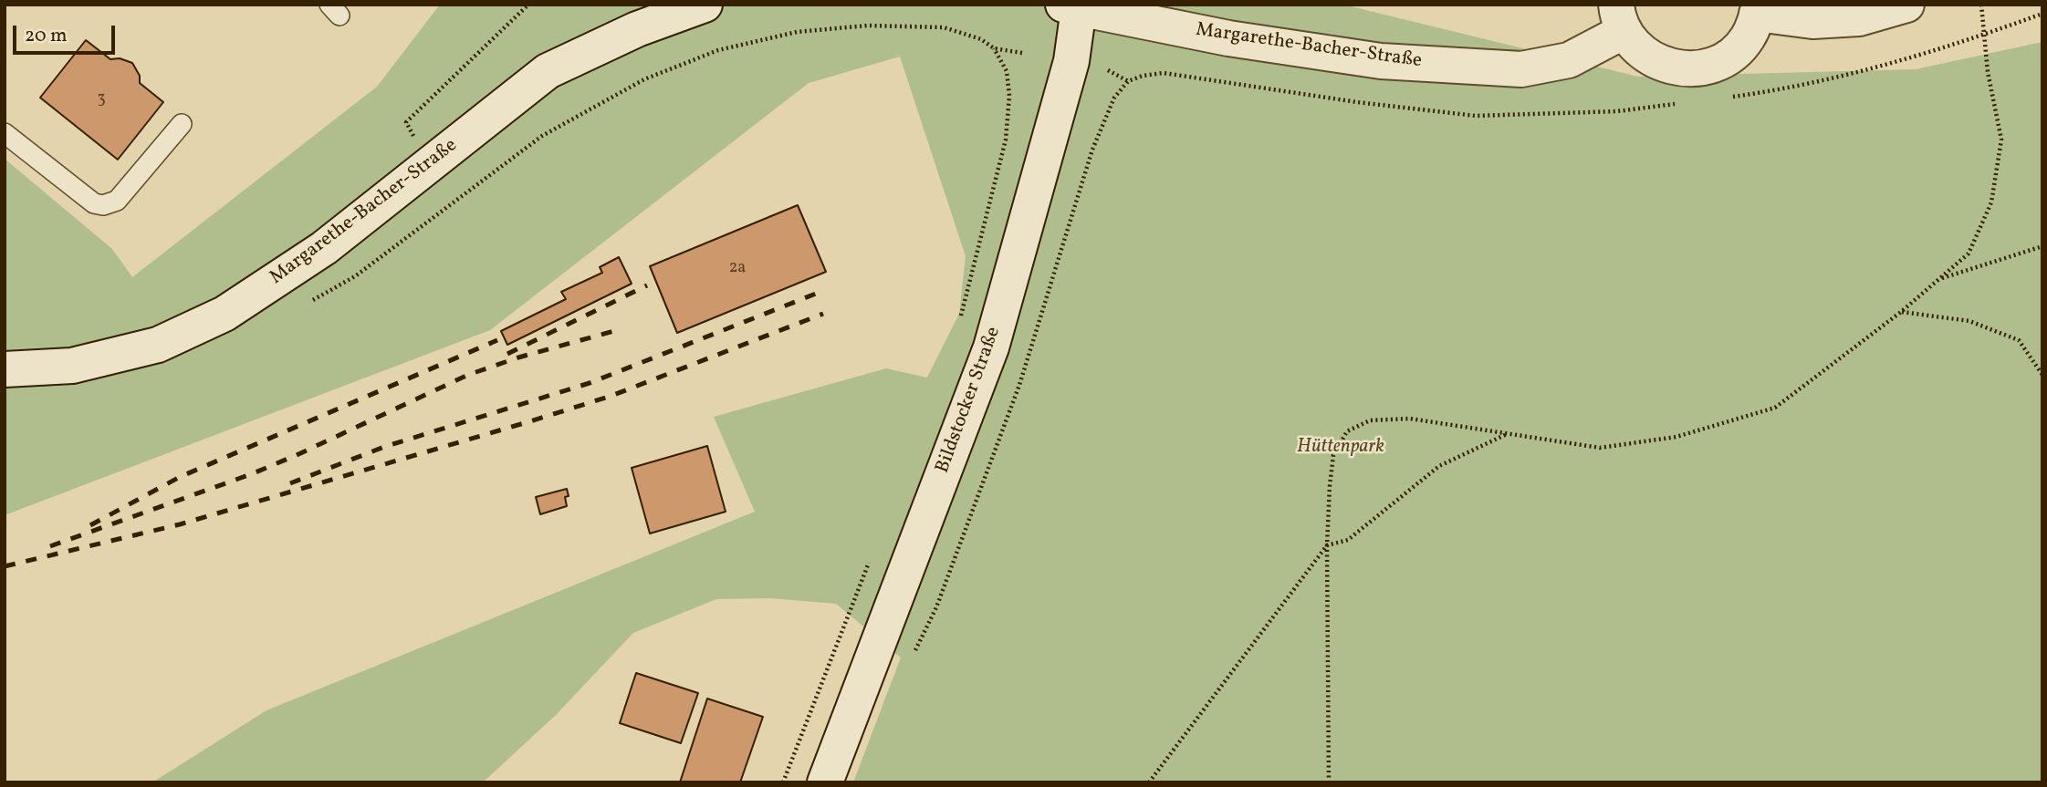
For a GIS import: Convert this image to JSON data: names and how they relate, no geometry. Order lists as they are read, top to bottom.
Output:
{
  "streets": {
    "main road": ["Margarethe-Bacher-Straße", "Bildstocker Straße"]
  },
  "crossings": [
    ["Margarethe-Bacher-Straße", "Bildstocker Straße"]
  ],
  "parks": ["Hüttenpark"],
  "house_numbers": ["3", "2a"],
  "scale_bar": "20 m"
}
